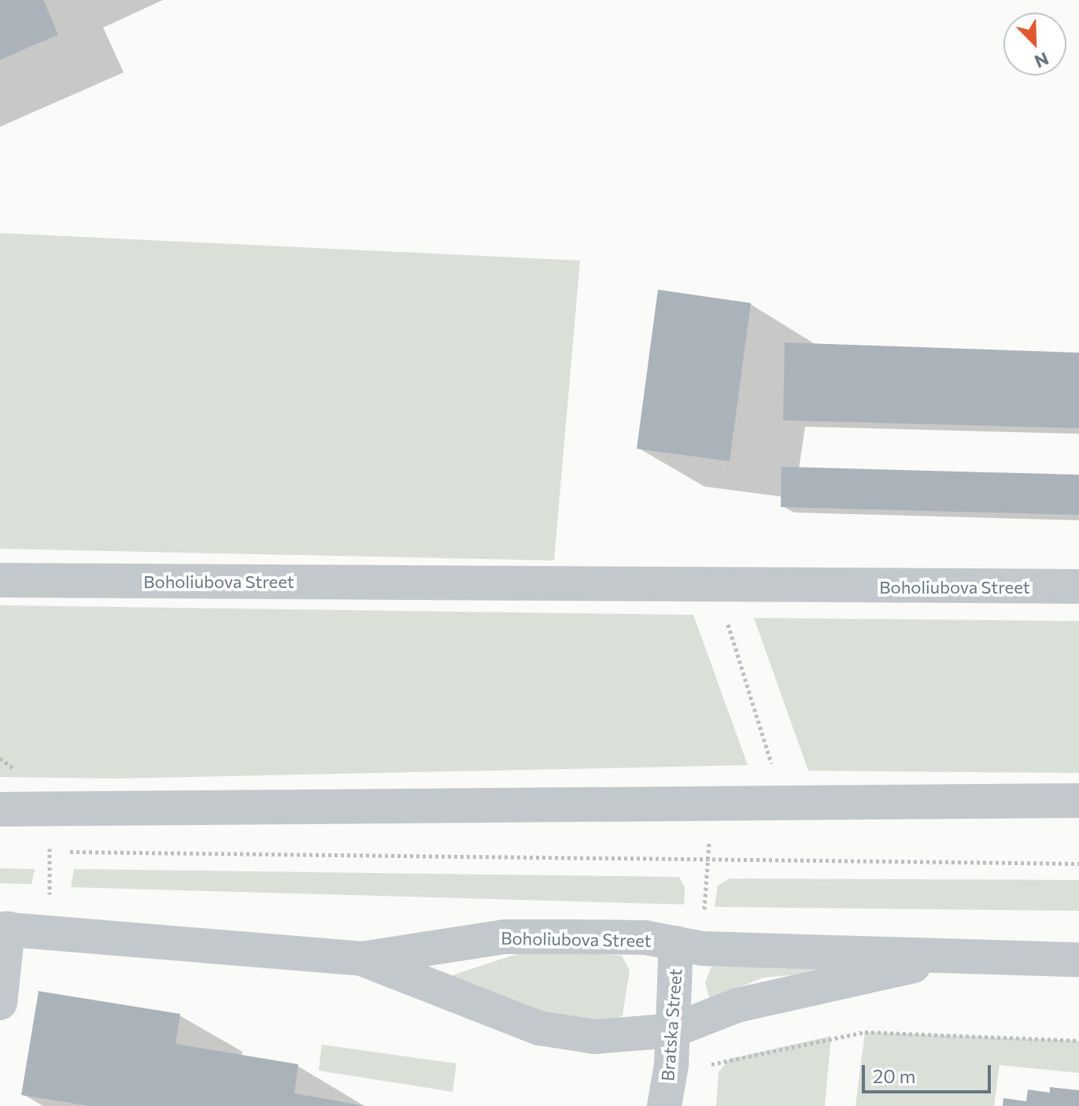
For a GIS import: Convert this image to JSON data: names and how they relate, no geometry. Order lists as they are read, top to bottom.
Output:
{
  "streets": {
    "street": ["Boholiubova Street", "Bratska Street"]
  },
  "crossings": [
    ["Boholiubova Street", "Bratska Street"]
  ],
  "scale_bar": "20 m",
  "north": "bottom right"
}
